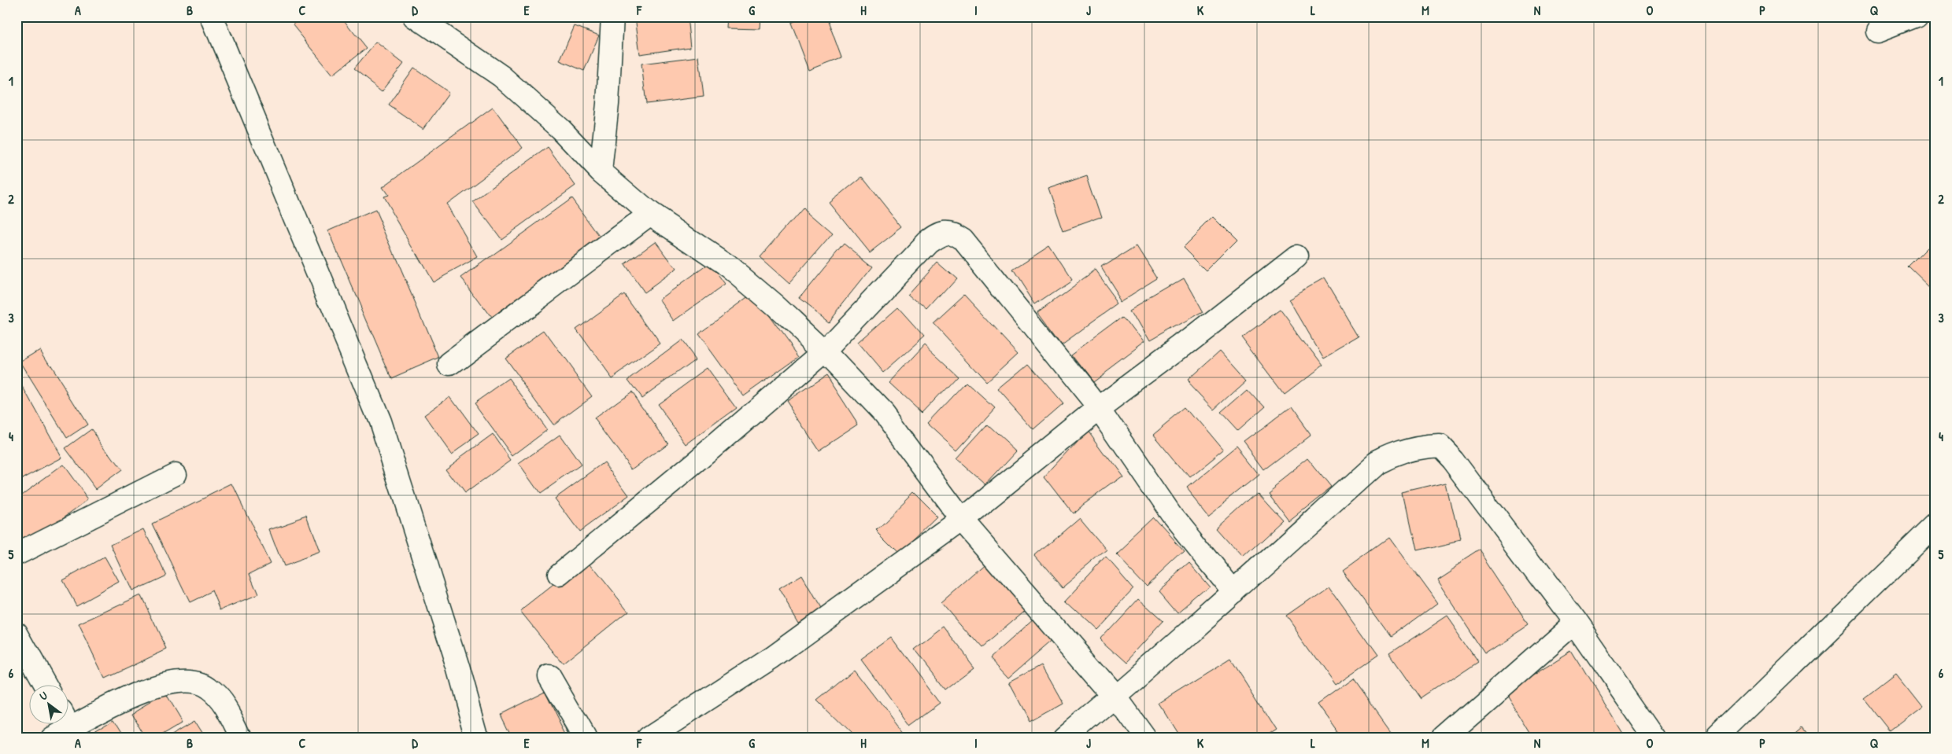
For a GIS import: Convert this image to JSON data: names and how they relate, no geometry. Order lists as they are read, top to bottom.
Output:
{
  "north": "top left",
  "grid": {
    "columns": [
      "A",
      "B",
      "C",
      "D",
      "E",
      "F",
      "G",
      "H",
      "I",
      "J",
      "K",
      "L",
      "M",
      "N",
      "O",
      "P",
      "Q"
    ],
    "rows": [
      "1",
      "2",
      "3",
      "4",
      "5",
      "6"
    ]
  }
}
